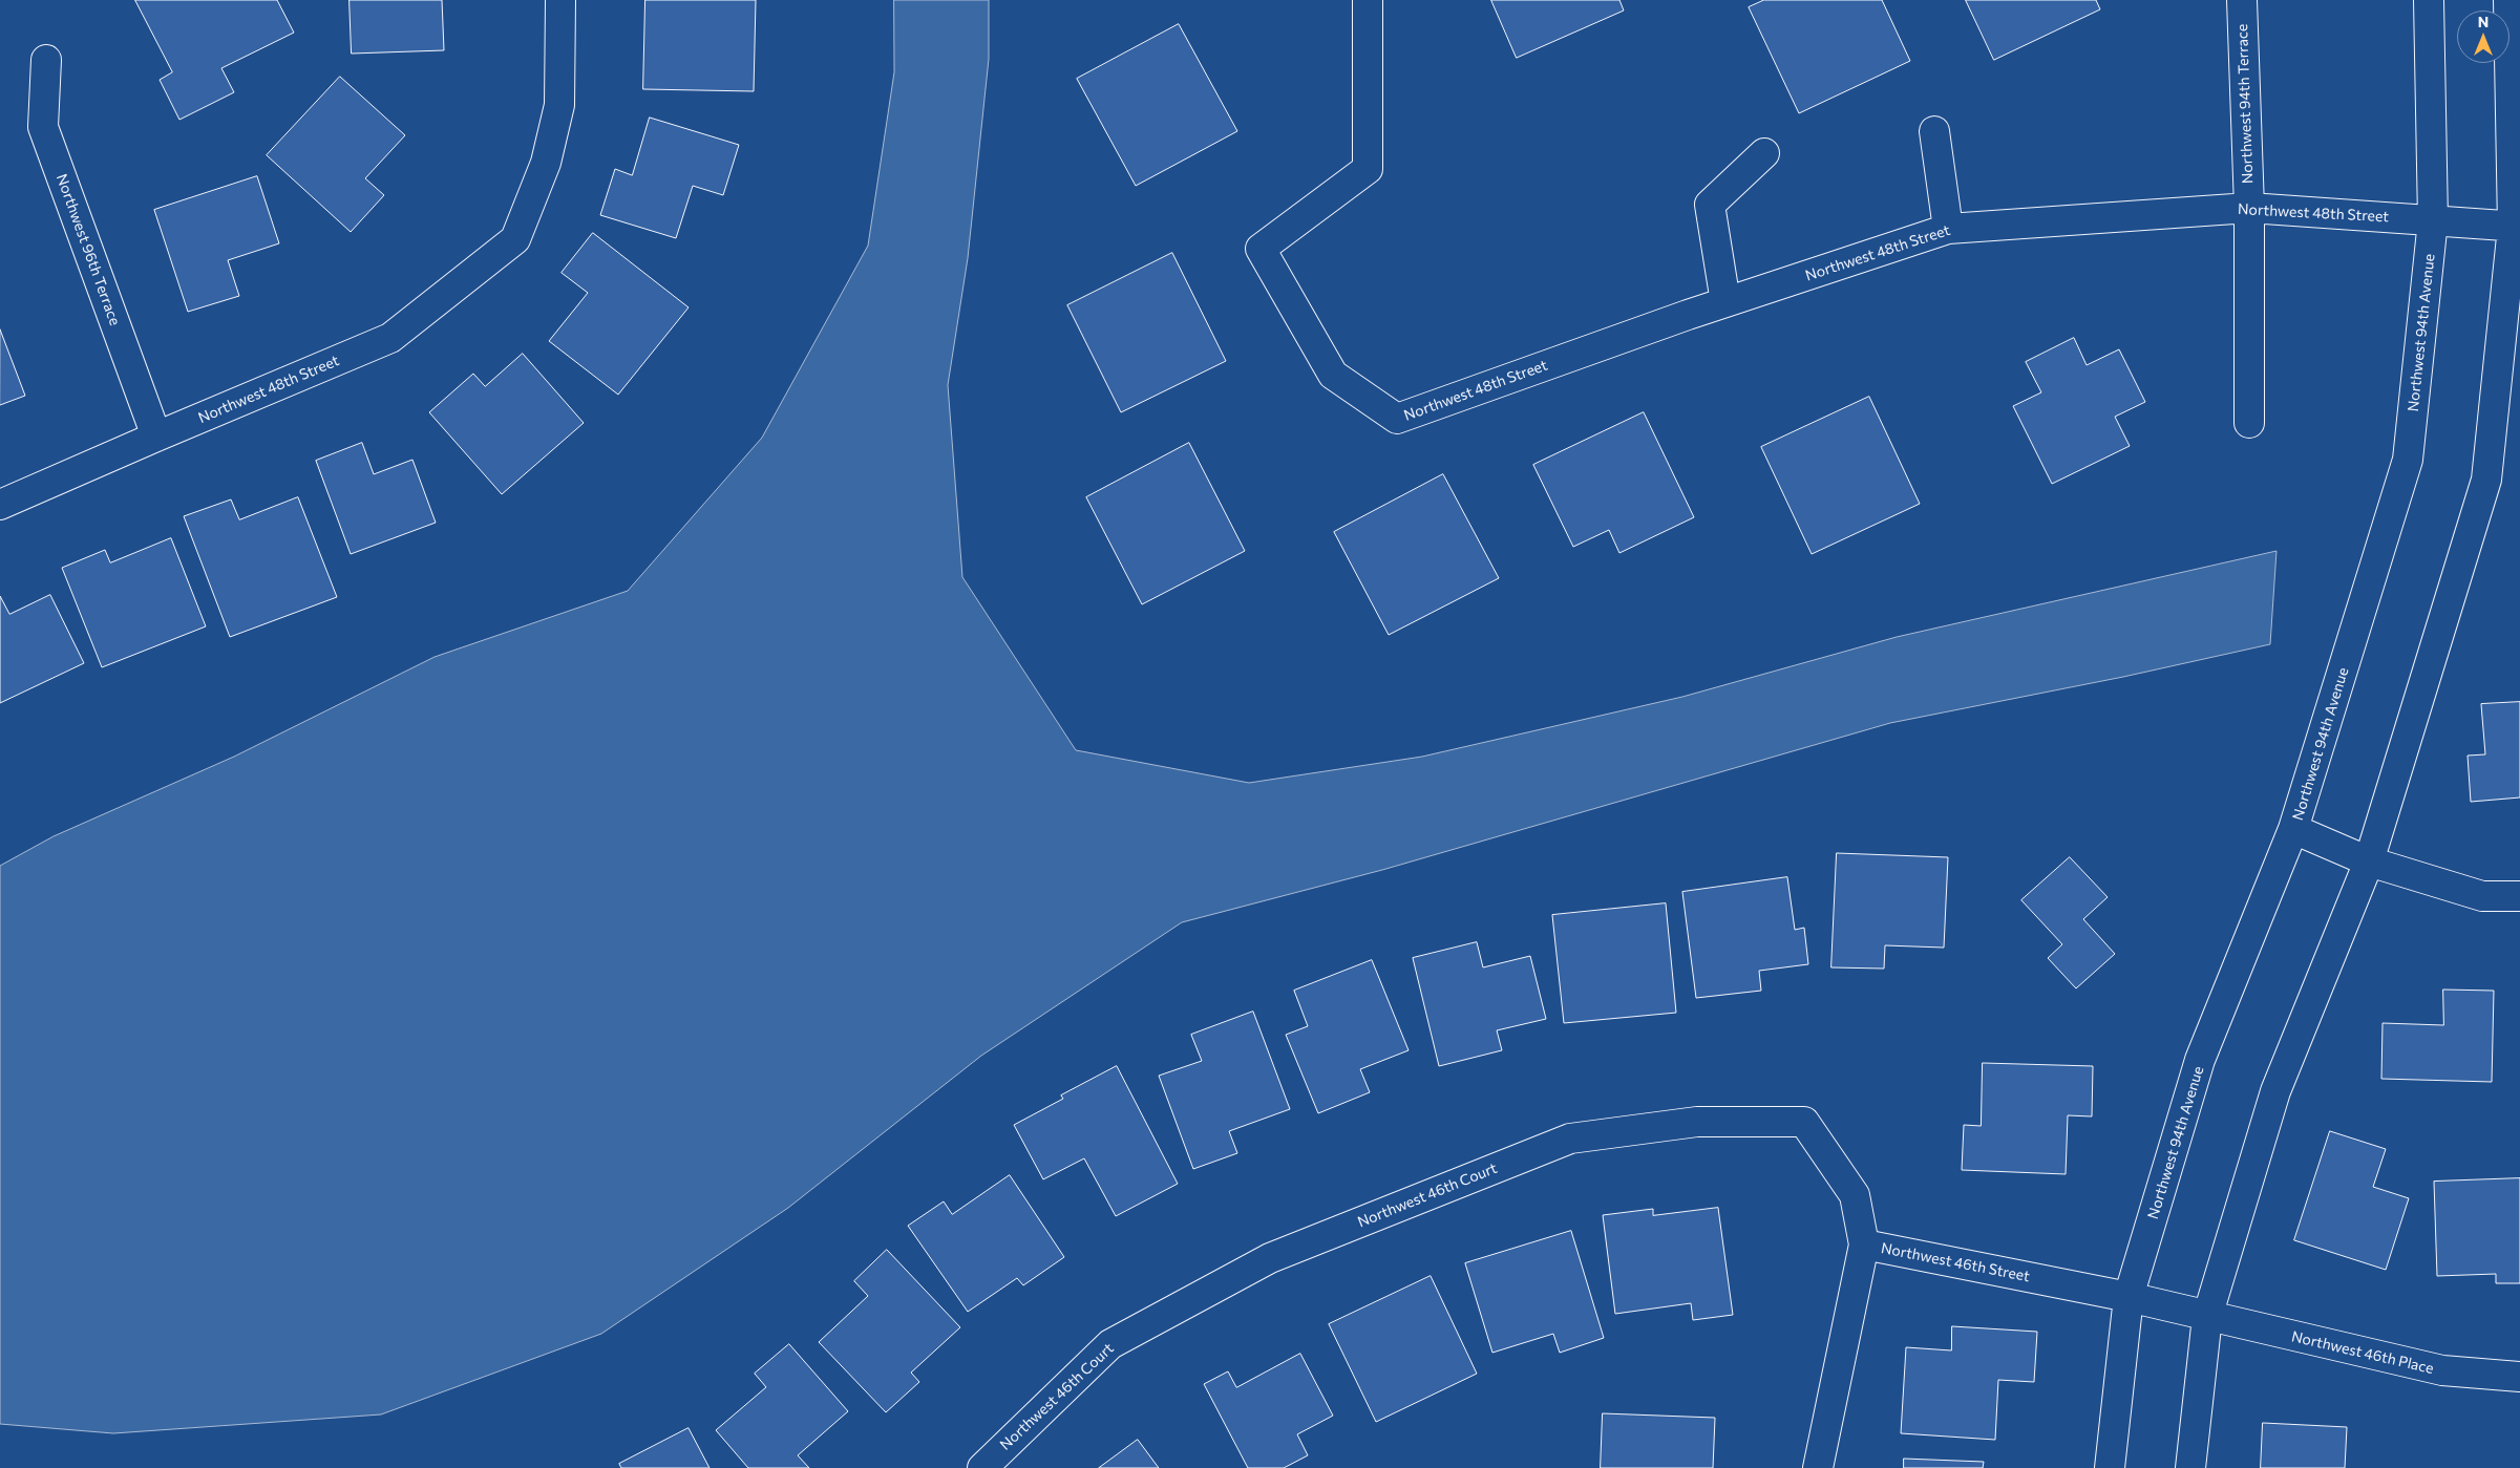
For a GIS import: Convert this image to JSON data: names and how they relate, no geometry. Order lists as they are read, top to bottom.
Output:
{
  "streets": {
    "street": [
      "Northwest 94th Terrace",
      "Northwest 48th Street",
      "Northwest 96th Terrace",
      "Northwest 94th Avenue",
      "Northwest 46th Court",
      "Northwest 46th Street",
      "Northwest 46th Place"
    ]
  },
  "crossings": [
    ["Northwest 94th Terrace", "Northwest 48th Street"],
    ["Northwest 48th Street", "Northwest 96th Terrace"],
    ["Northwest 48th Street", "Northwest 94th Avenue"],
    ["Northwest 94th Avenue", "Northwest 46th Street"],
    ["Northwest 46th Court", "Northwest 46th Street"],
    ["Northwest 46th Street", "Northwest 46th Place"]
  ],
  "north": "top"
}
